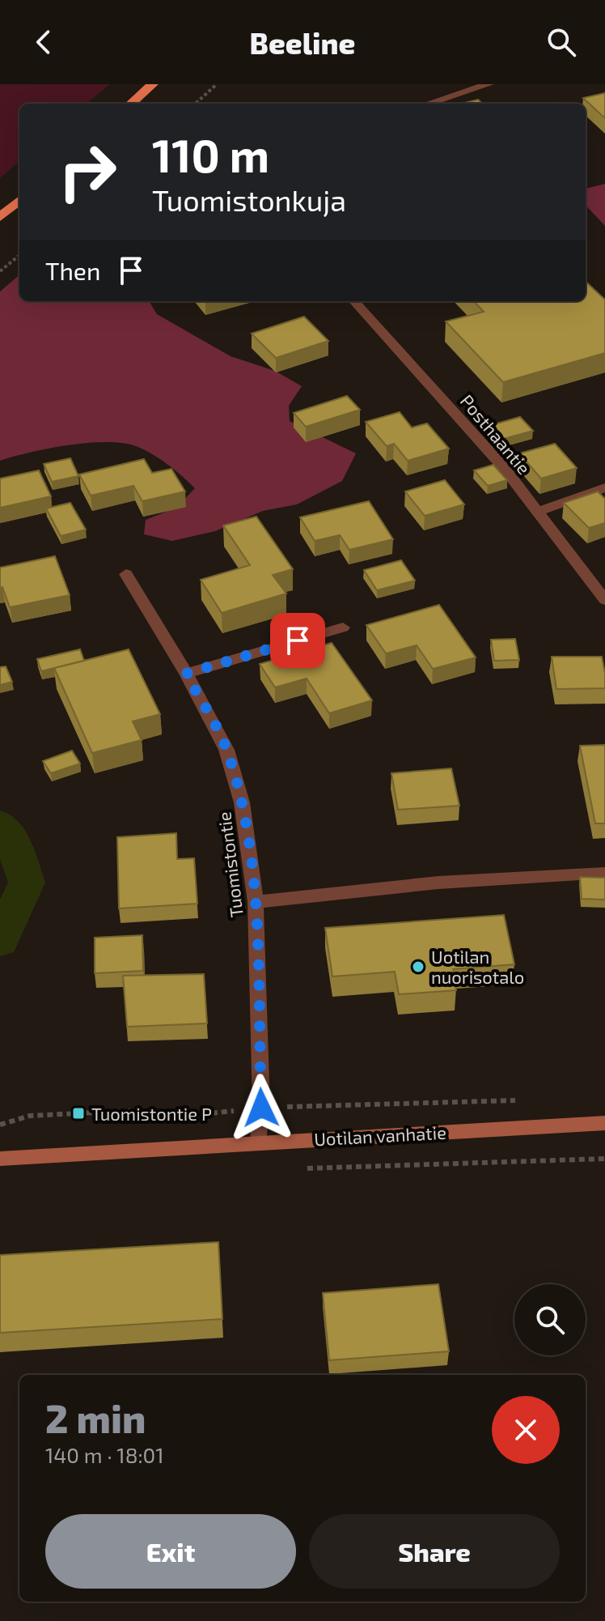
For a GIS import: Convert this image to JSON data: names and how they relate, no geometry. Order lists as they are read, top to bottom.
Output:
{
  "streets": {
    "main road": ["Uotilan vanhatie"],
    "street": ["Posthaantie", "Tuomistontie"]
  },
  "crossings": [
    ["Tuomistontie", "Uotilan vanhatie"]
  ],
  "places": {
    "other": ["Uotilan nuorisotalo"],
    "transit": ["Tuomistontie P"]
  },
  "page": {
    "header": "Beeline",
    "turn": ["110 m", "Tuomistonkuja"],
    "then": "Then",
    "heading": ["2 min", "140 m · 18:01"],
    "buttons": ["Exit", "Share"]
  }
}
